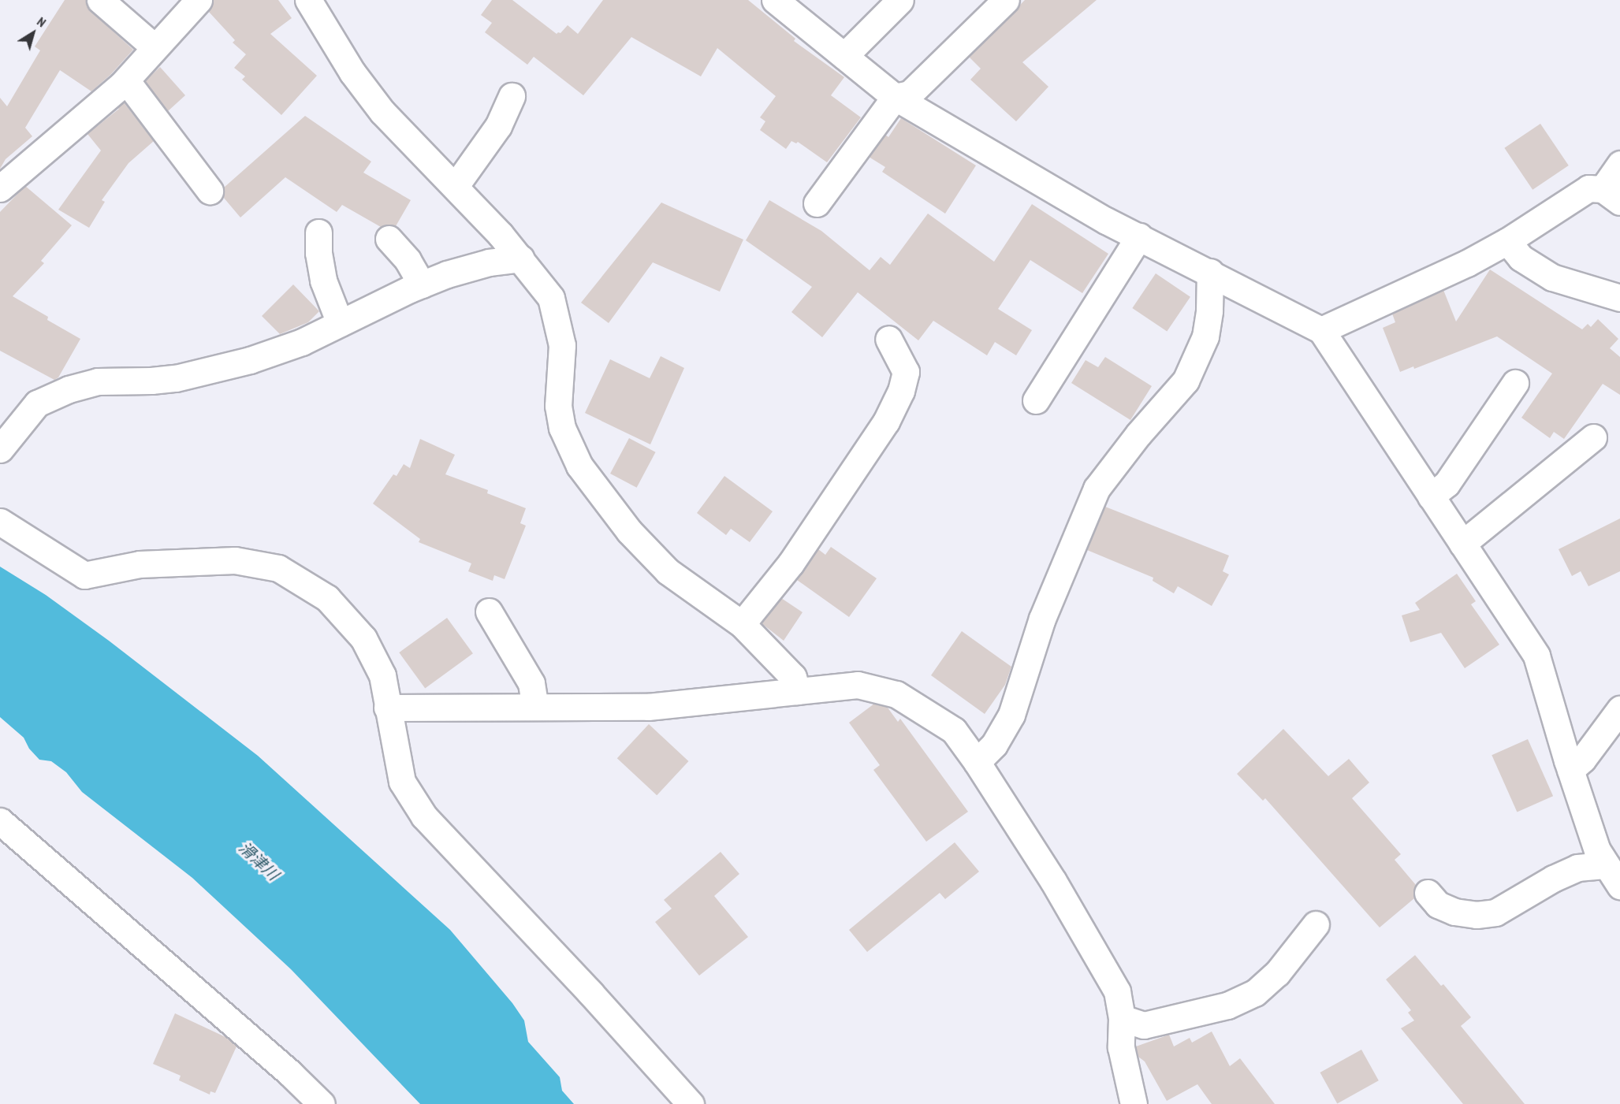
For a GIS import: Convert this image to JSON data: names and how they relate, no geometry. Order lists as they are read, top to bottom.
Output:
{
  "water": ["滑津川"],
  "north": "top right"
}
